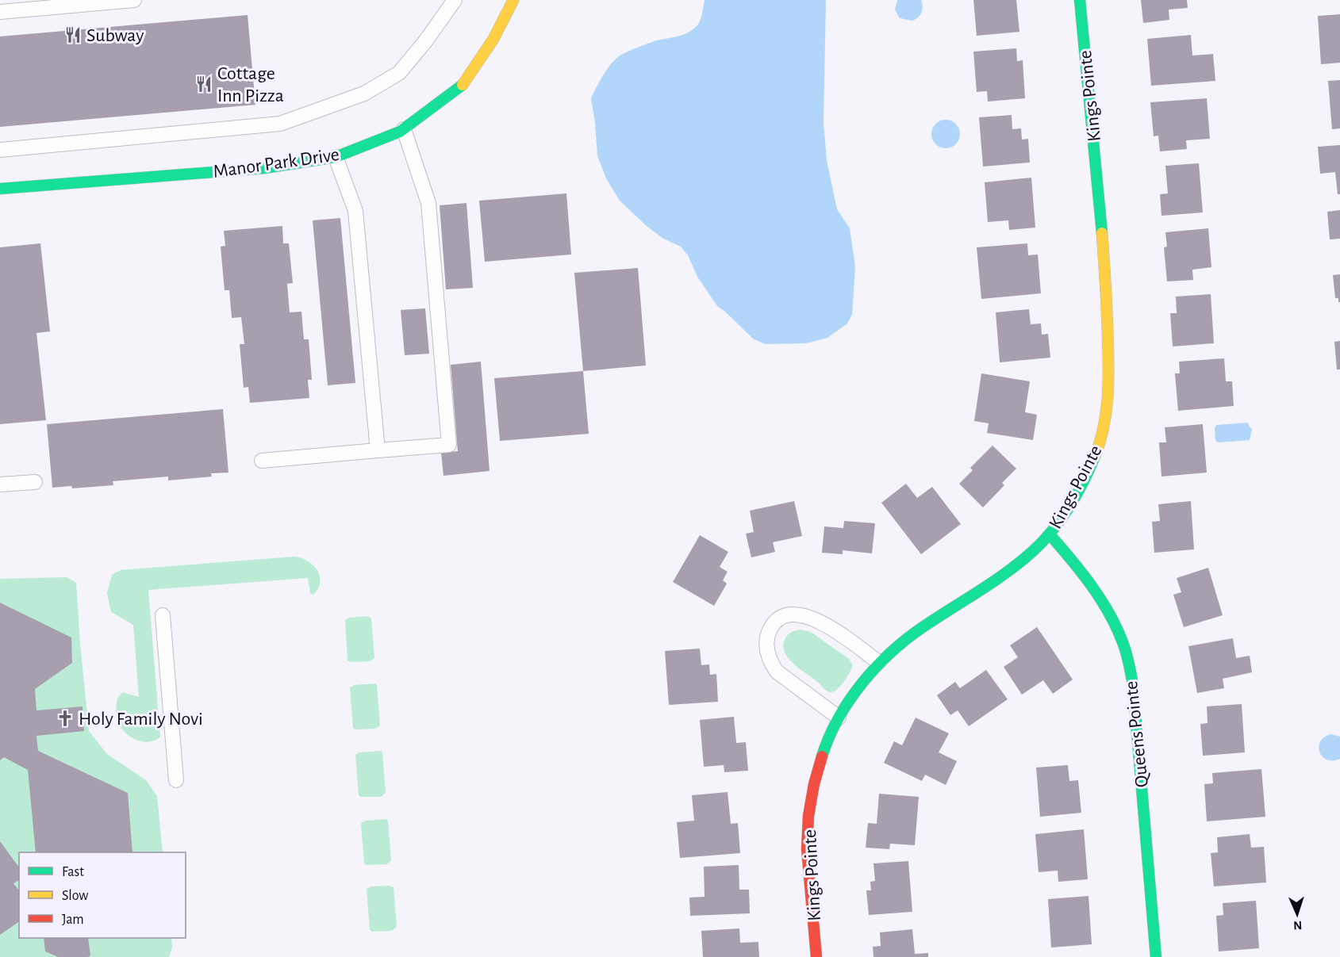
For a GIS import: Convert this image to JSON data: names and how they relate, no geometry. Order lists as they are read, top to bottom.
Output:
{
  "streets": {
    "street": ["Kings Pointe", "Manor Park Drive", "Queens Pointe"]
  },
  "crossings": [
    ["Kings Pointe", "Queens Pointe"]
  ],
  "places": {
    "restaurant": ["Subway", "Cottage Inn Pizza"],
    "church": ["Holy Family Novi"]
  },
  "legend": ["Fast", "Slow", "Jam"],
  "north": "bottom"
}
